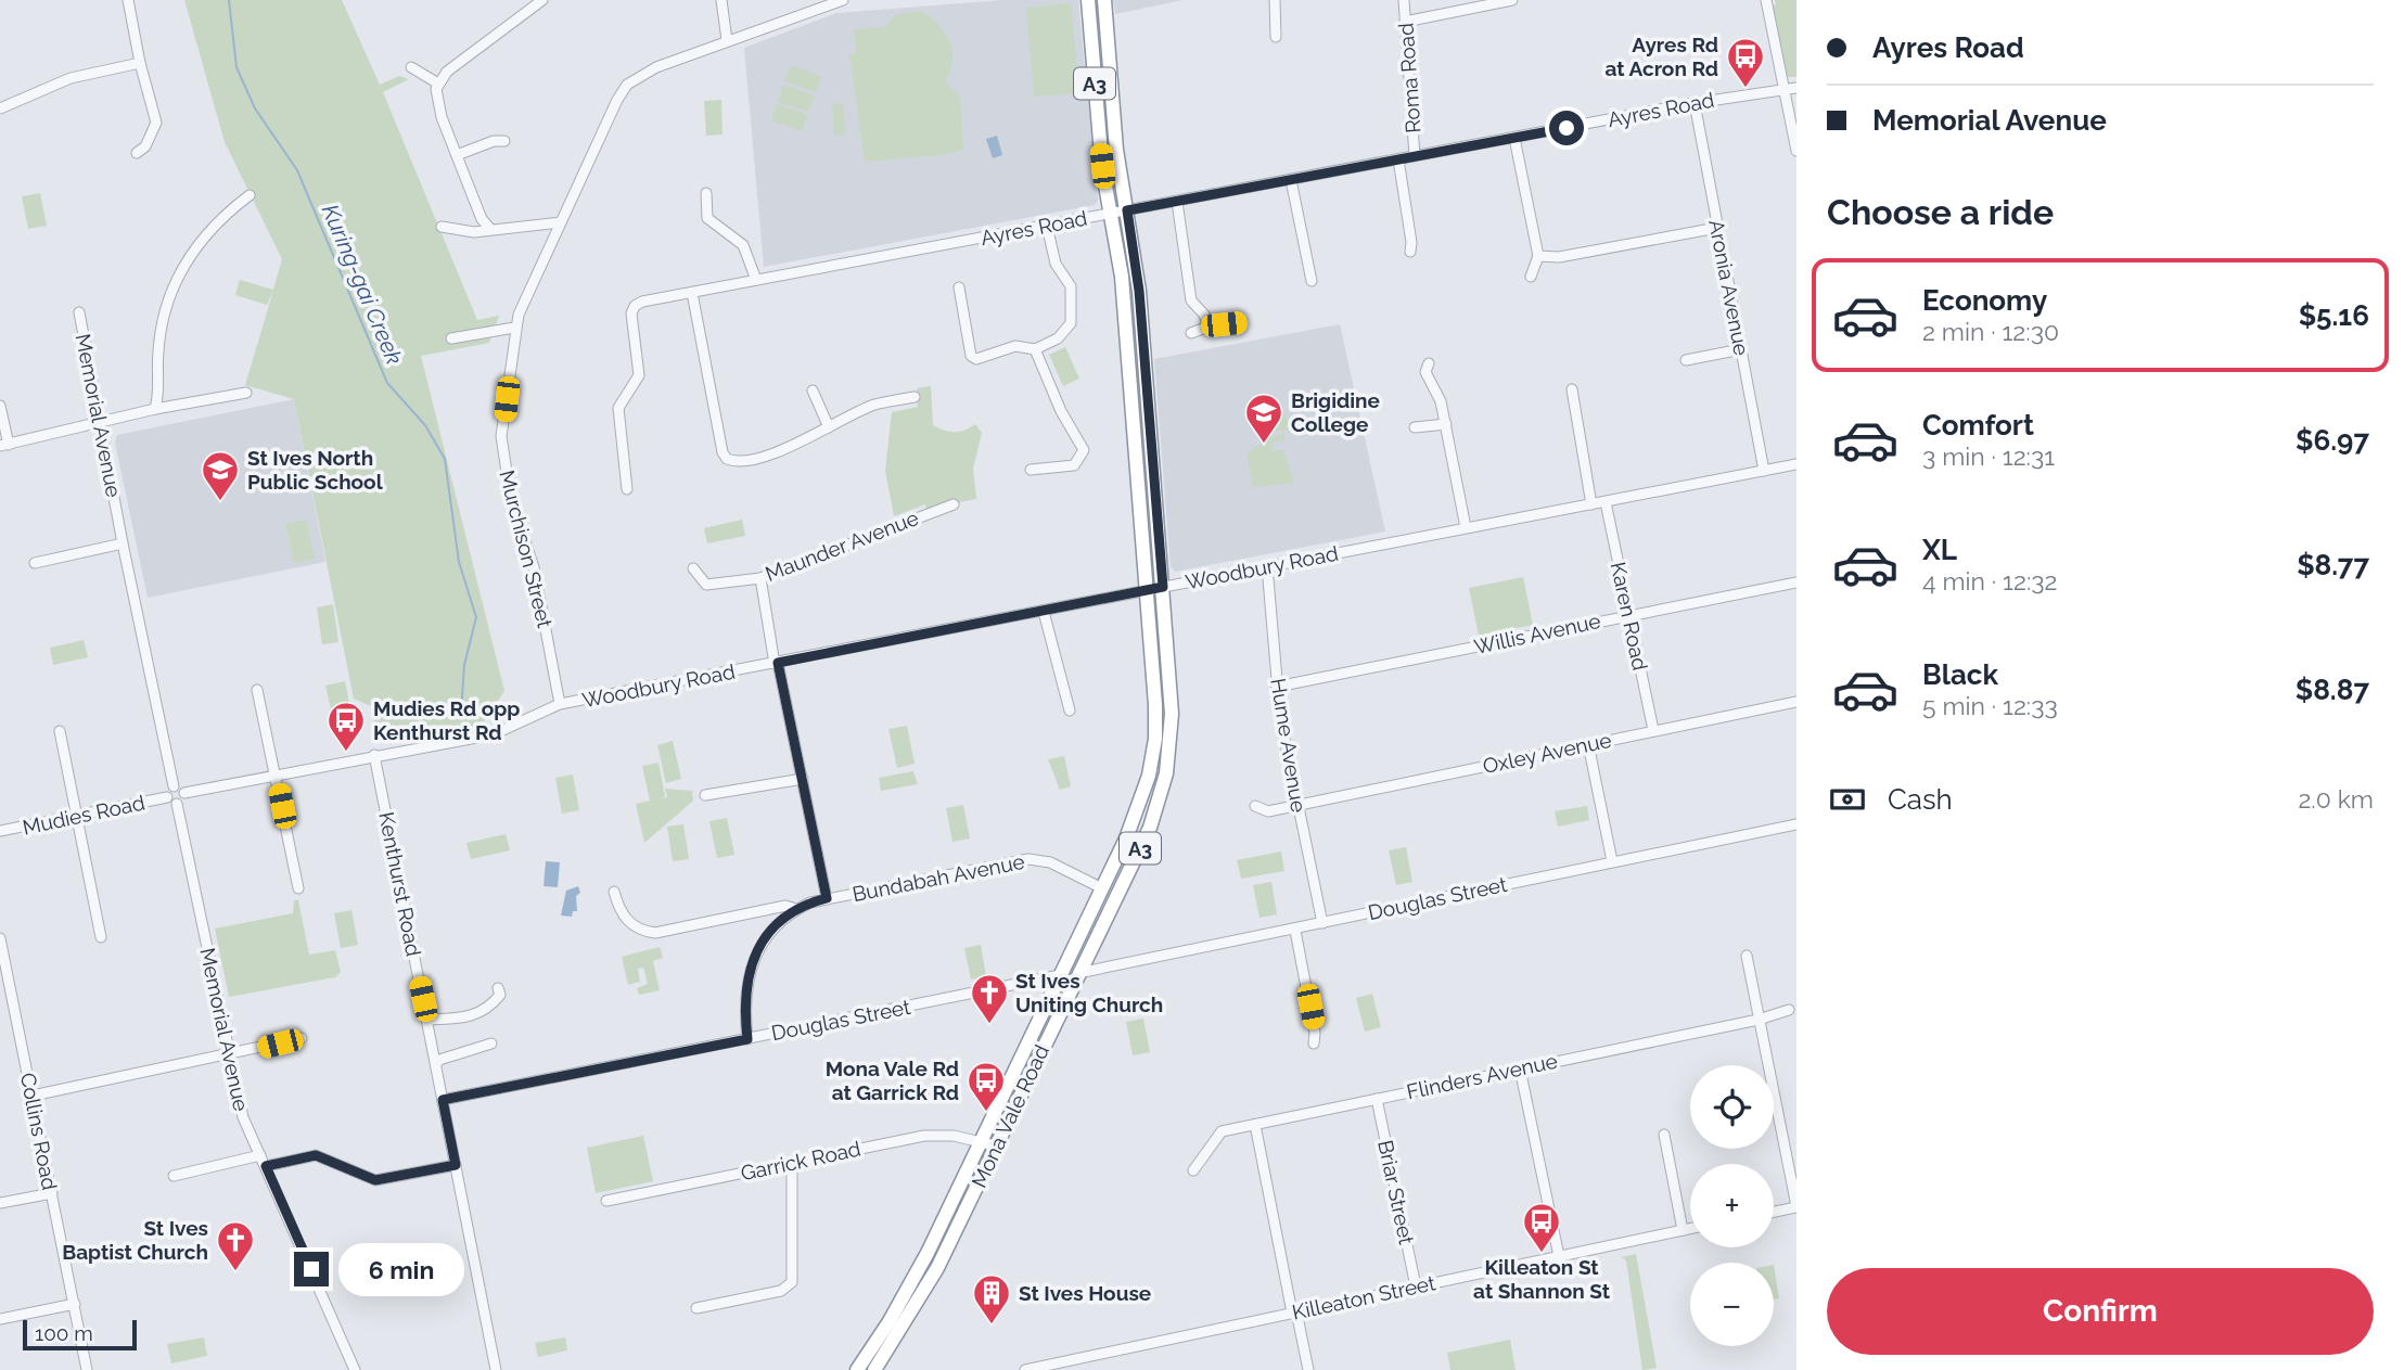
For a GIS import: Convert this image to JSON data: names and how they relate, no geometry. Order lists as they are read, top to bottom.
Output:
{
  "streets": {
    "highway": ["A3", "Mona Vale Road"],
    "street": [
      "Roma Road",
      "Ayres Road",
      "Aronia Avenue",
      "Memorial Avenue",
      "Maunder Avenue",
      "Murchison Street",
      "Woodbury Road",
      "Karen Road",
      "Willis Avenue",
      "Hume Avenue",
      "Oxley Avenue",
      "Mudies Road",
      "Bundabah Avenue",
      "Kenthurst Road",
      "Douglas Street",
      "Flinders Avenue",
      "Collins Road",
      "Garrick Road",
      "Briar Street",
      "Killeaton Street"
    ]
  },
  "crossings": [
    ["Roma Road", "Ayres Road"],
    ["Ayres Road", "Aronia Avenue"],
    ["Ayres Road", "Mona Vale Road"],
    ["Aronia Avenue", "Woodbury Road"],
    ["Memorial Avenue", "Mudies Road"],
    ["Murchison Street", "Woodbury Road"],
    ["Woodbury Road", "Karen Road"],
    ["Woodbury Road", "Hume Avenue"],
    ["Woodbury Road", "Kenthurst Road"],
    ["Woodbury Road", "Mona Vale Road"],
    ["Karen Road", "Willis Avenue"],
    ["Karen Road", "Oxley Avenue"],
    ["Willis Avenue", "Hume Avenue"],
    ["Hume Avenue", "Oxley Avenue"],
    ["Hume Avenue", "Douglas Street"],
    ["Bundabah Avenue", "Mona Vale Road"],
    ["Kenthurst Road", "Douglas Street"],
    ["Douglas Street", "Mona Vale Road"],
    ["Flinders Avenue", "Briar Street"],
    ["Mona Vale Road", "Garrick Road"],
    ["Briar Street", "Killeaton Street"]
  ],
  "water": ["Kuring-gai Creek"],
  "places": {
    "bus stop": [
      "Ayres Rd at Acron Rd",
      "Mudies Rd opp Kenthurst Rd",
      "Mona Vale Rd at Garrick Rd",
      "Killeaton St at Shannon St"
    ],
    "school or university": ["Brigidine College", "St Ives North Public School"],
    "church": ["St Ives Uniting Church", "St Ives Baptist Church"],
    "building": ["St Ives House"]
  },
  "scale_bar": "100 m",
  "page": {
    "banner": ["Ayres Road", "Memorial Avenue"],
    "heading": "Choose a ride",
    "list": [
      {
        "name": "Economy",
        "note": "2 min · 12:30",
        "value": "$5.16"
      },
      {
        "name": "Comfort",
        "note": "3 min · 12:31",
        "value": "$6.97"
      },
      {
        "name": "XL",
        "note": "4 min · 12:32",
        "value": "$8.77"
      },
      {
        "name": "Black",
        "note": "5 min · 12:33",
        "value": "$8.87"
      }
    ],
    "pay": ["Cash", "2.0 km"],
    "map_buttons": ["+", "−"],
    "bubble": "6 min",
    "buttons": "Confirm",
    "scale": "100 m"
  }
}
